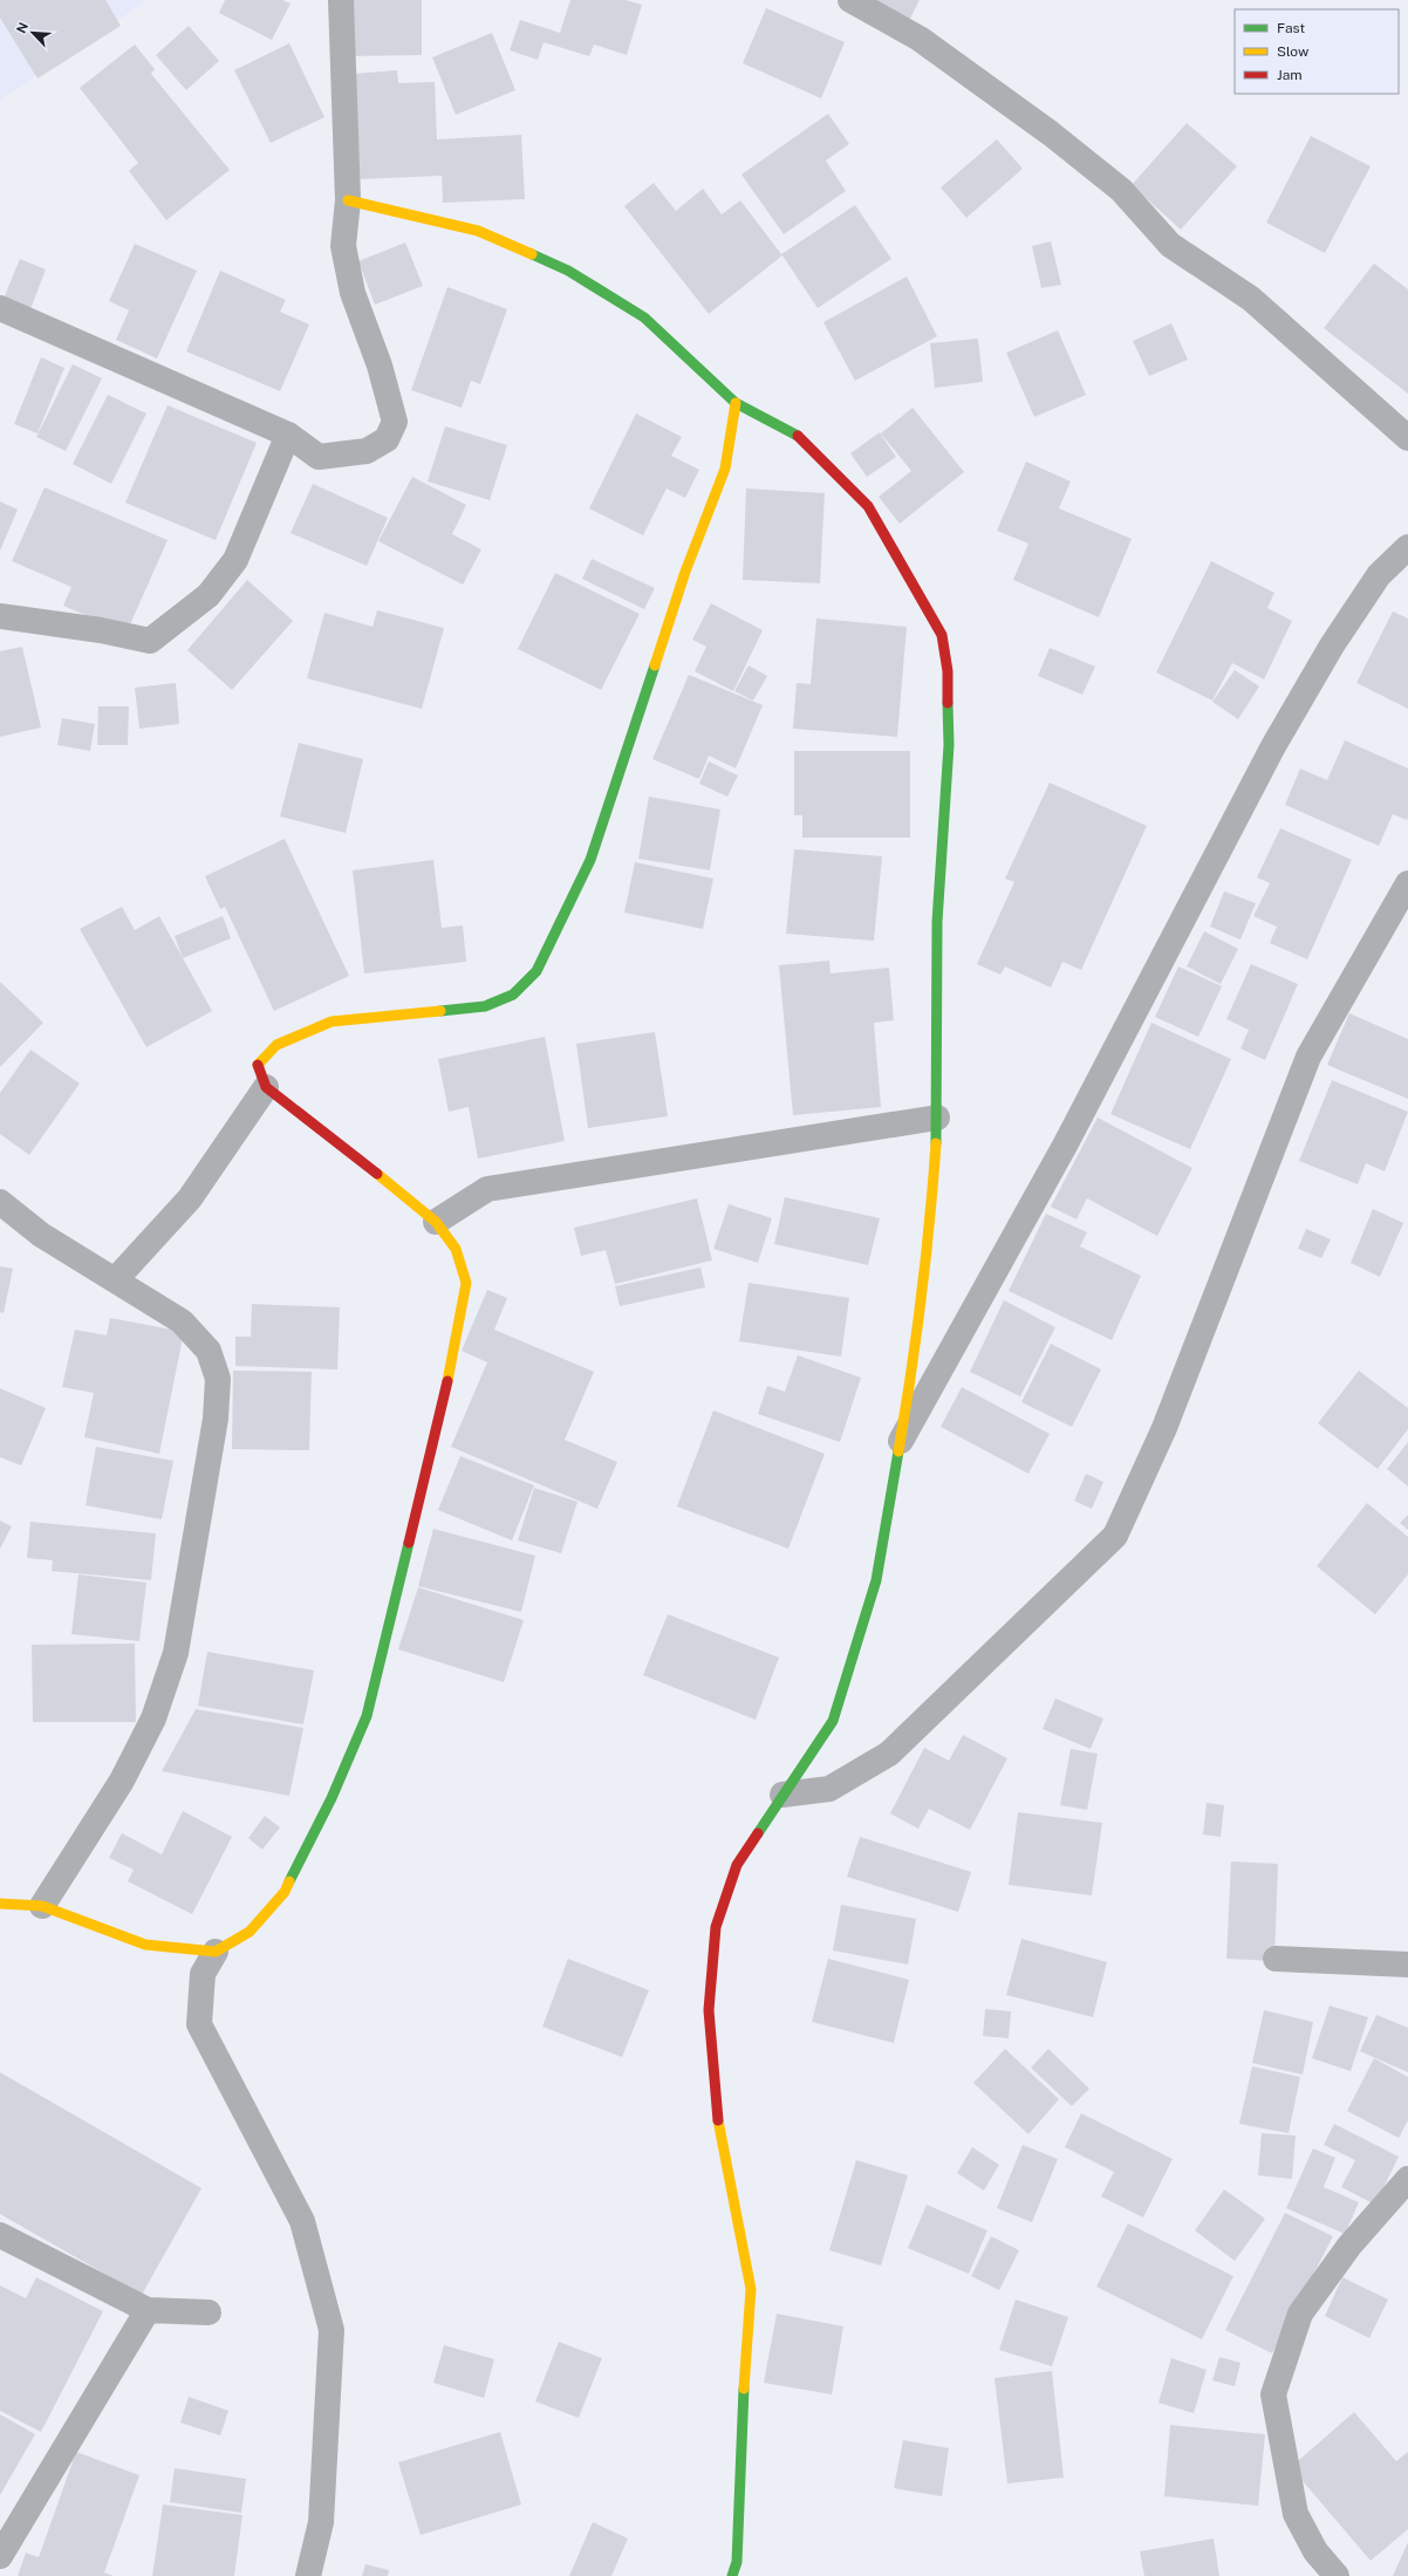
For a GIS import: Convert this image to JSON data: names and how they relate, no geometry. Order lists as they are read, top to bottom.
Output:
{
  "legend": ["Fast", "Slow", "Jam"],
  "north": "top left"
}
